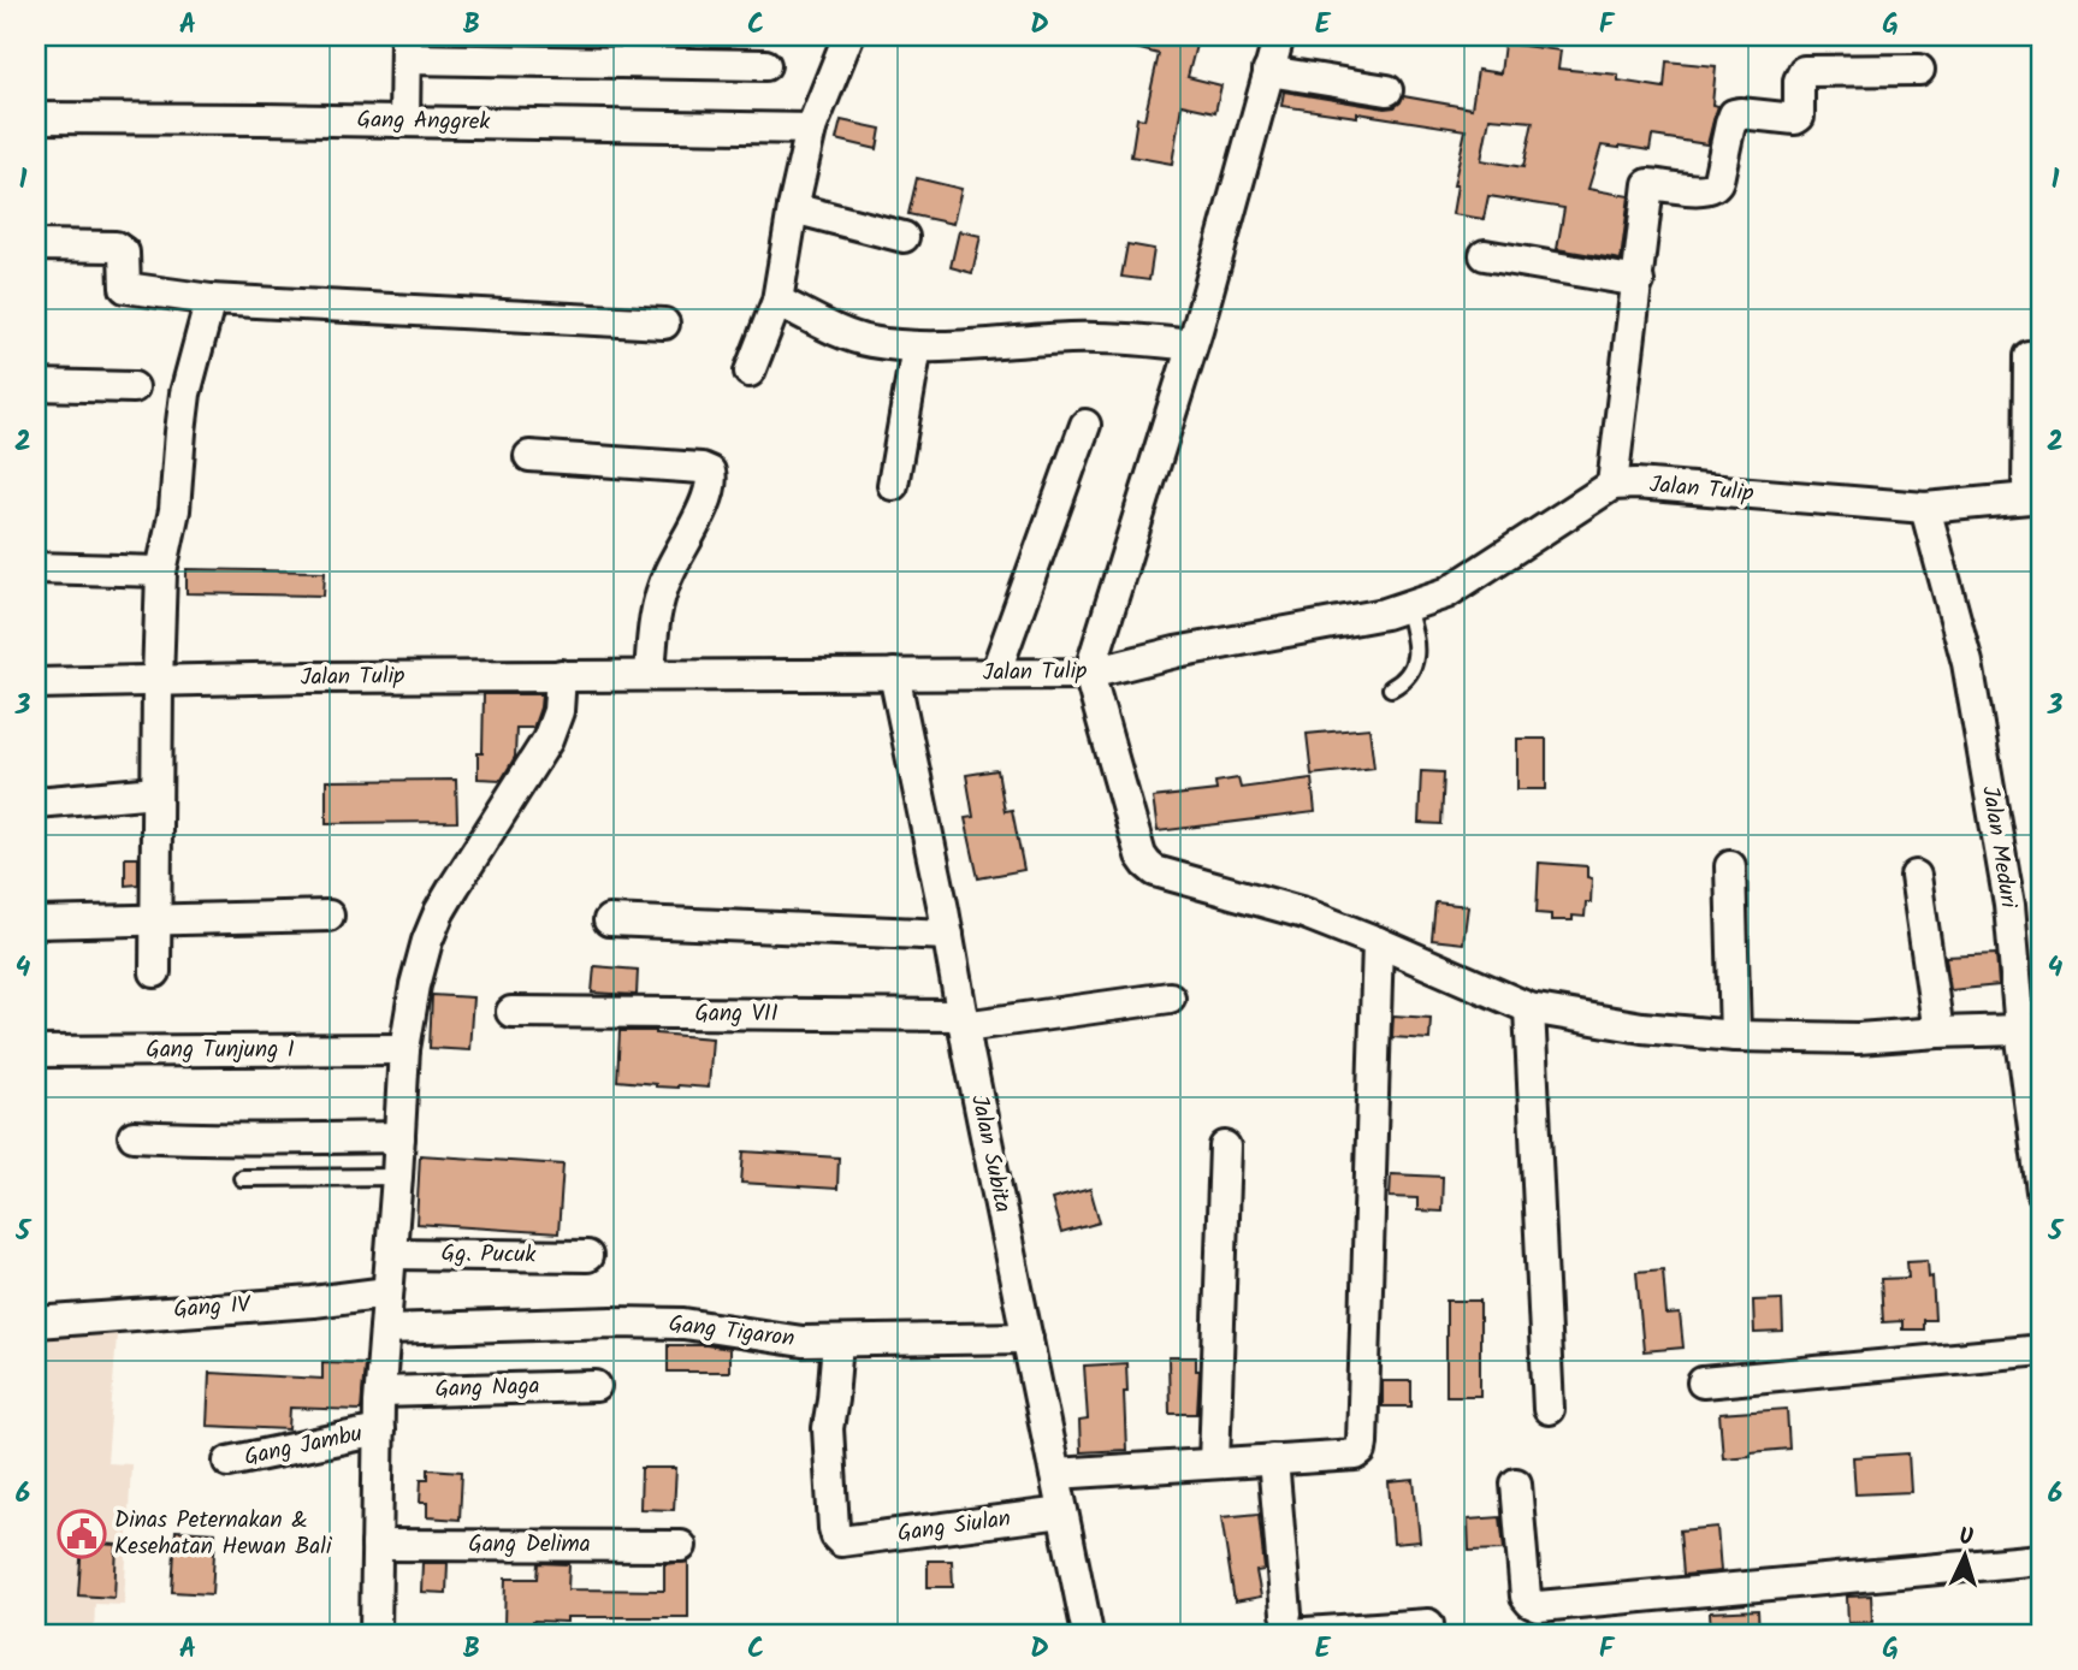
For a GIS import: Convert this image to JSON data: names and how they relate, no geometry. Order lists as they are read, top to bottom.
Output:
{
  "streets": {
    "street": [
      "Gang Anggrek",
      "Jalan Tulip",
      "Jalan Meduri",
      "Gang VII",
      "Gang Tunjung I",
      "Jalan Subita",
      "Gg. Pucuk",
      "Gang IV",
      "Gang Tigaron",
      "Gang Naga",
      "Gang Jambu",
      "Gang Siulan",
      "Gang Delima"
    ]
  },
  "crossings": [
    ["Jalan Tulip", "Jalan Meduri"],
    ["Jalan Tulip", "Jalan Subita"],
    ["Gang VII", "Jalan Subita"],
    ["Jalan Subita", "Gang Tigaron"],
    ["Jalan Subita", "Gang Siulan"],
    ["Gang Tigaron", "Gang Siulan"]
  ],
  "places": {
    "public building": ["Dinas Peternakan & Kesehatan Hewan Bali"]
  },
  "north": "top",
  "grid": {
    "columns": [
      "A",
      "B",
      "C",
      "D",
      "E",
      "F",
      "G"
    ],
    "rows": [
      "1",
      "2",
      "3",
      "4",
      "5",
      "6"
    ]
  }
}
